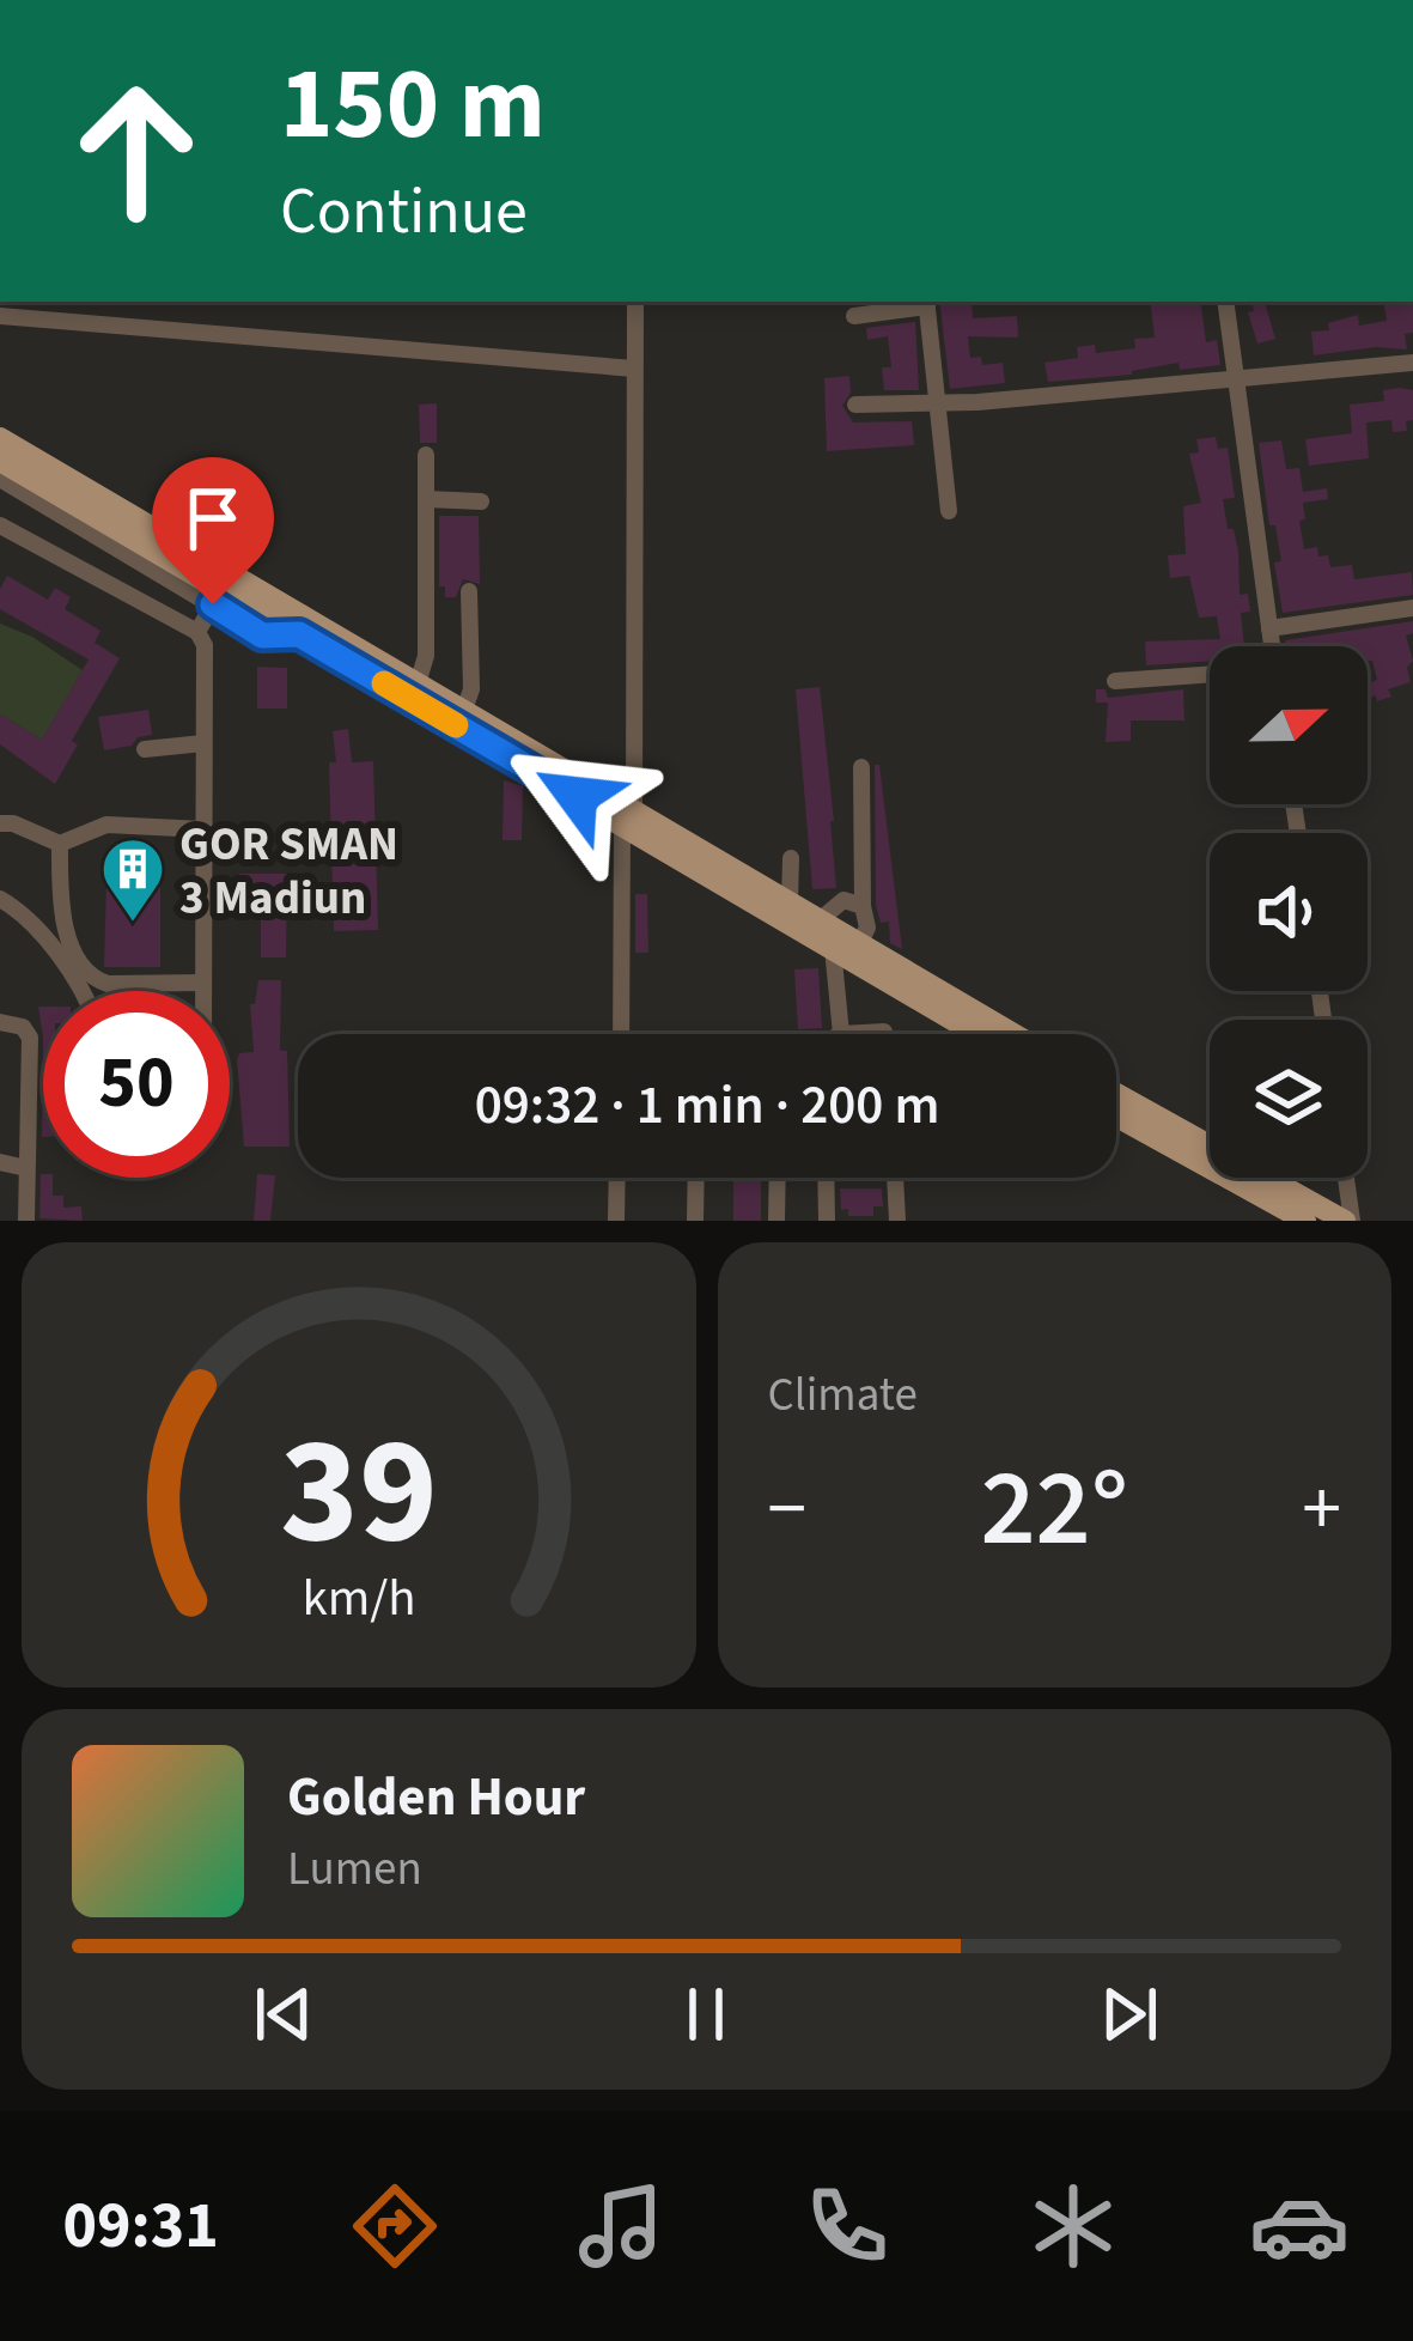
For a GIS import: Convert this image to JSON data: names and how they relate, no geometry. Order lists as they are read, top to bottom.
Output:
{
  "places": {
    "building": ["GOR SMAN 3 Madiun"]
  },
  "north": "right",
  "page": {
    "turn": ["150 m", "Continue"],
    "limit": "50",
    "trip": "09:32 · 1 min · 200 m",
    "tile": "Climate",
    "heat": ["−", "22°", "+"],
    "song": ["Golden Hour", "Lumen"],
    "tabs": "09:31",
    "gauge": ["39", "km/h"]
  }
}
